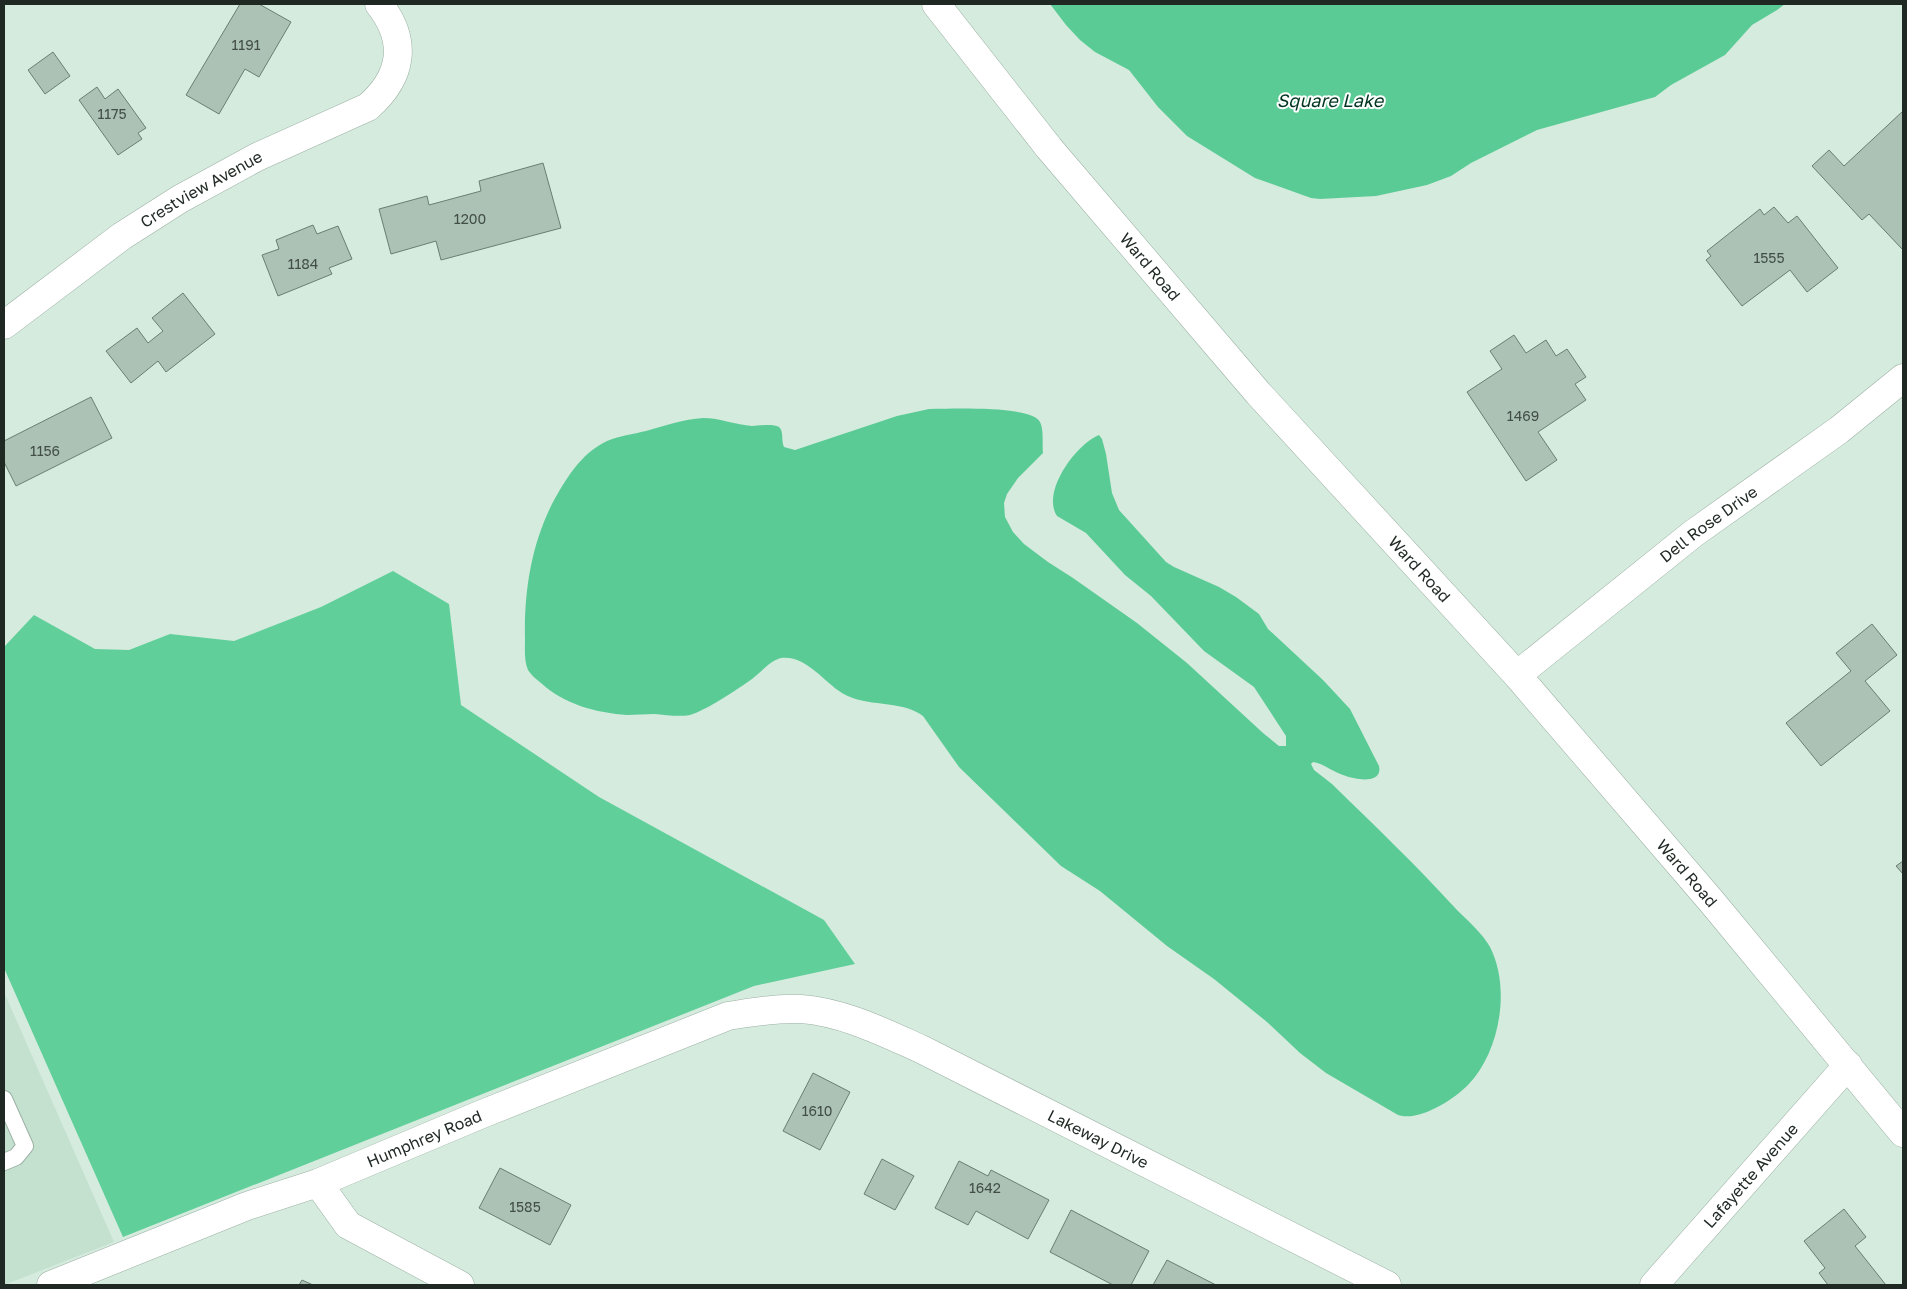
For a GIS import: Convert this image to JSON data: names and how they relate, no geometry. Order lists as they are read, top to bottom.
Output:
{
  "streets": {
    "street": [
      "Crestview Avenue",
      "Ward Road",
      "Dell Rose Drive",
      "Humphrey Road",
      "Lakeway Drive",
      "Lafayette Avenue"
    ]
  },
  "crossings": [
    ["Ward Road", "Dell Rose Drive"],
    ["Ward Road", "Lafayette Avenue"],
    ["Humphrey Road", "Lakeway Drive"]
  ],
  "water": ["Square Lake"],
  "house_numbers": [
    "1191",
    "1175",
    "1200",
    "1555",
    "1184",
    "1469",
    "1156",
    "1610",
    "1642",
    "1585"
  ]
}
